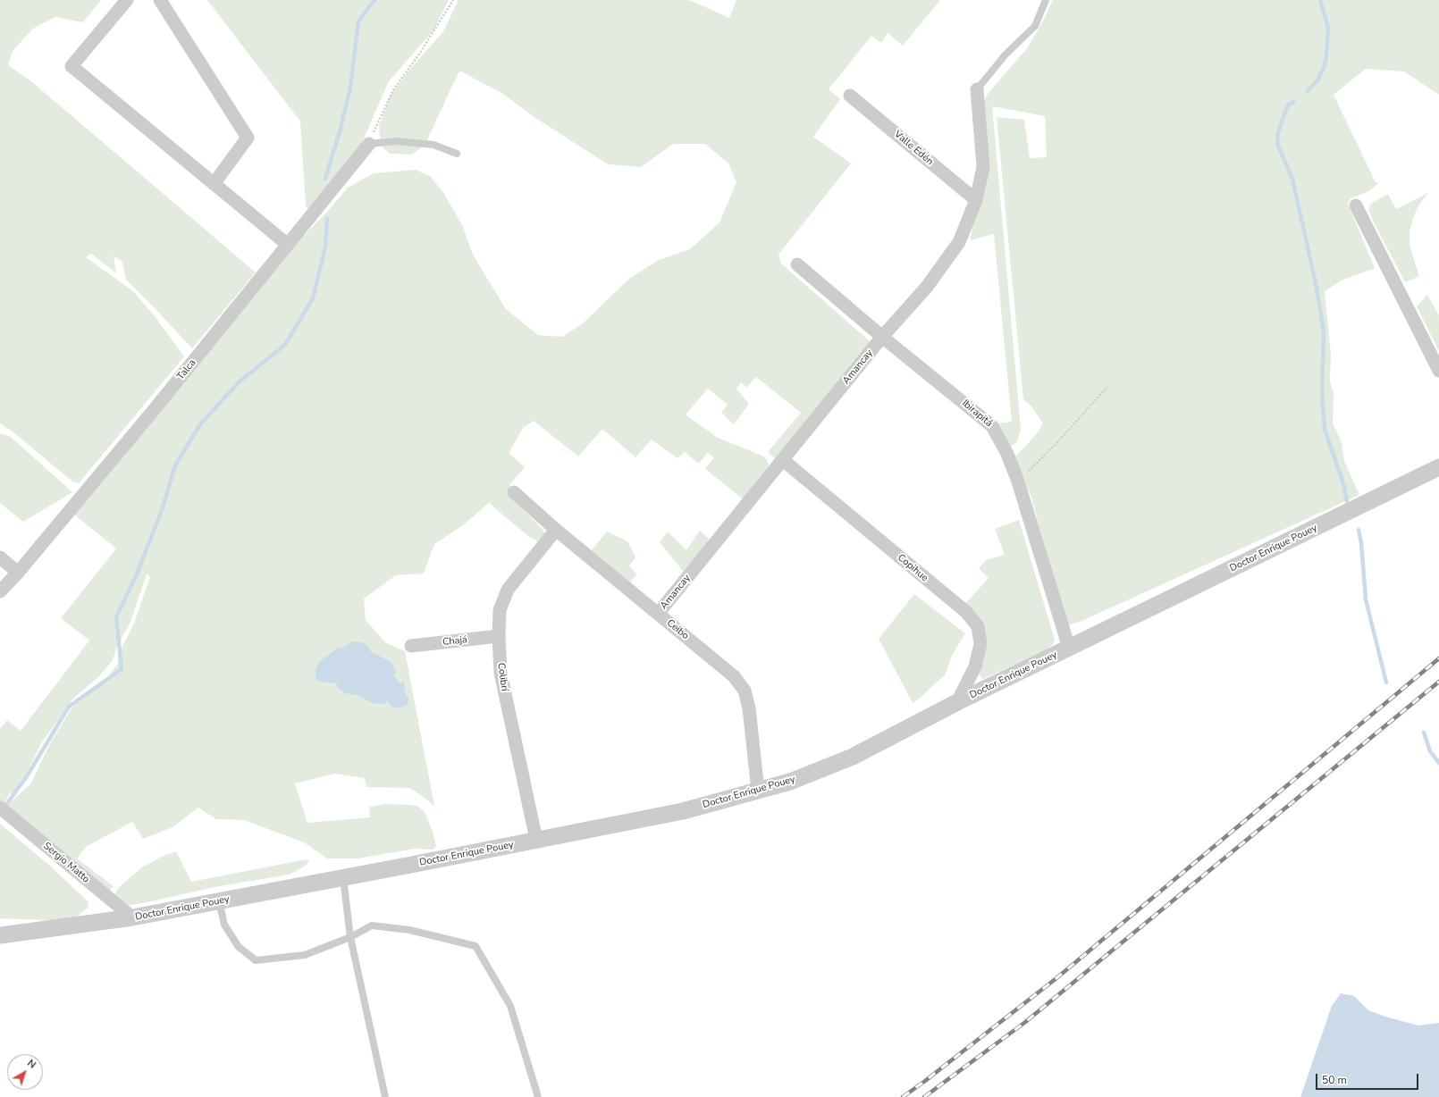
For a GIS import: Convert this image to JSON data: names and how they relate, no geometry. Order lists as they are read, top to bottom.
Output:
{
  "streets": {
    "street": [
      "Valle Edén",
      "Amancay",
      "Talca",
      "Ibirapitá",
      "Doctor Enrique Pouey",
      "Copihue",
      "Ceibo",
      "Chajá",
      "Colibrí",
      "Sergio Matto"
    ]
  },
  "crossings": [
    ["Valle Edén", "Amancay"],
    ["Amancay", "Ibirapitá"],
    ["Amancay", "Copihue"],
    ["Amancay", "Ceibo"],
    ["Ibirapitá", "Doctor Enrique Pouey"],
    ["Doctor Enrique Pouey", "Copihue"],
    ["Doctor Enrique Pouey", "Ceibo"],
    ["Doctor Enrique Pouey", "Colibrí"],
    ["Doctor Enrique Pouey", "Sergio Matto"],
    ["Ceibo", "Colibrí"],
    ["Chajá", "Colibrí"]
  ],
  "scale_bar": "50 m",
  "north": "top right"
}
